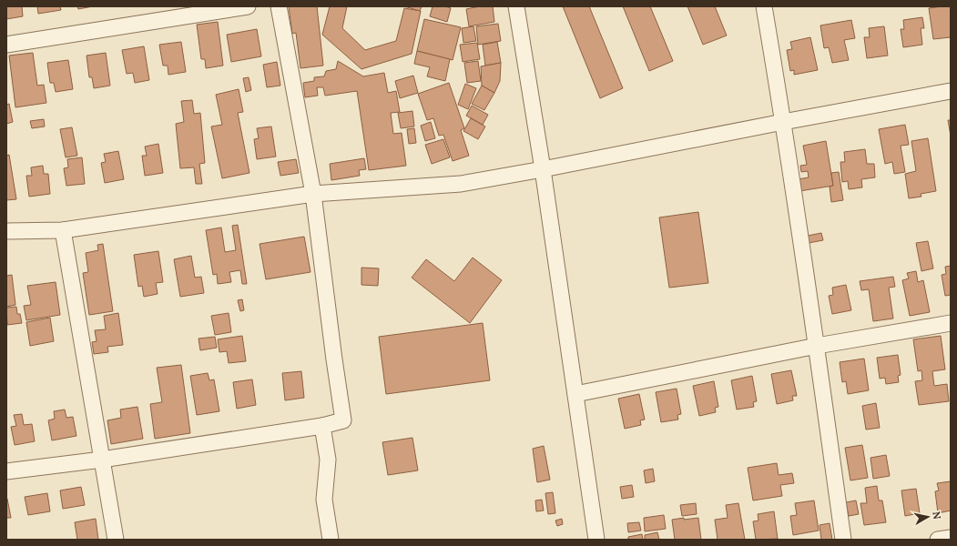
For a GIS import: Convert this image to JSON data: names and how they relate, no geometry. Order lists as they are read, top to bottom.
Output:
{
  "north": "right"
}
